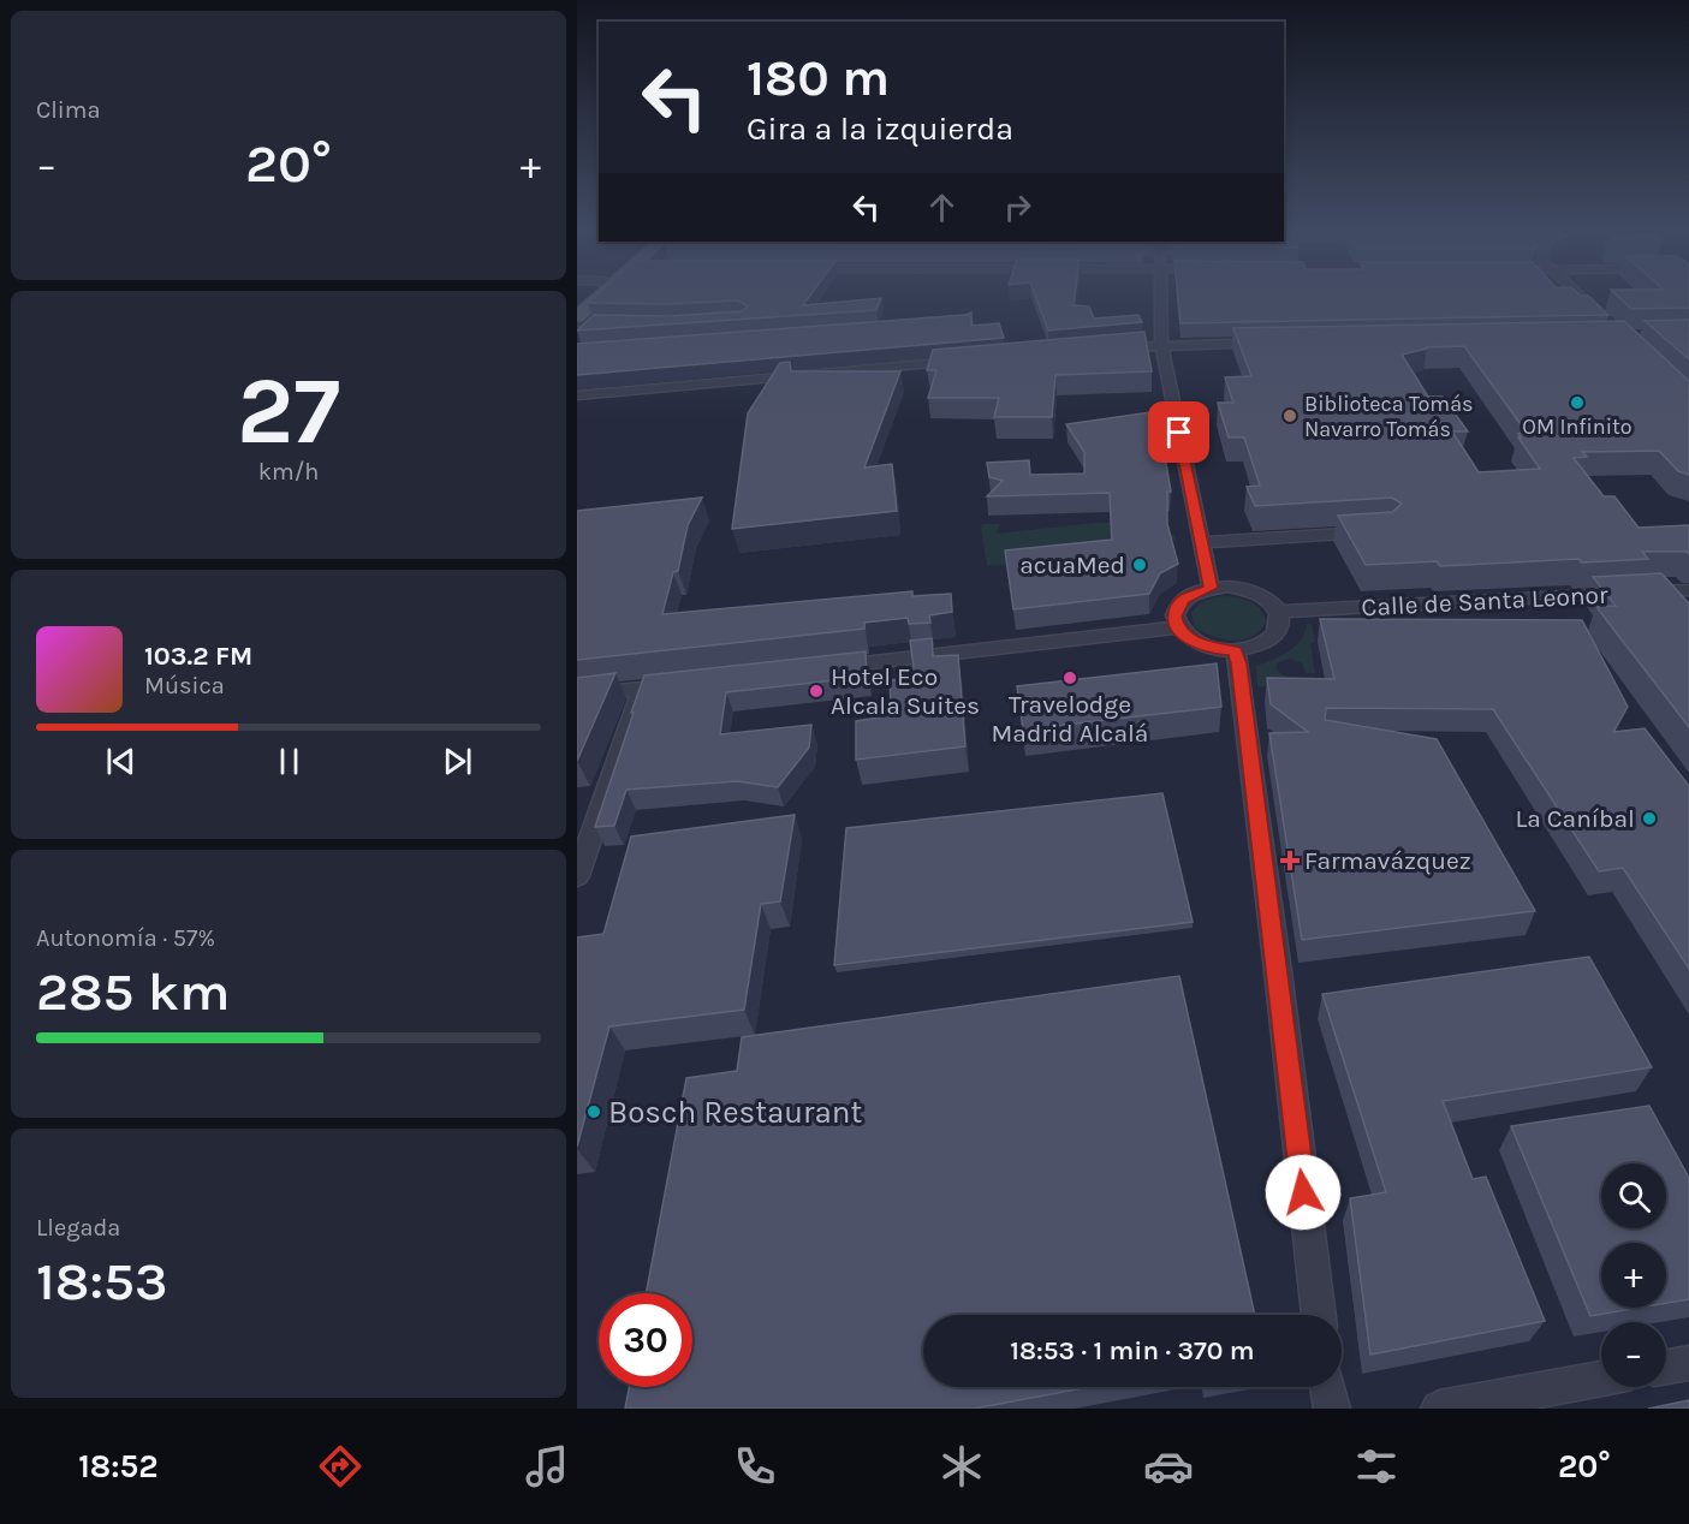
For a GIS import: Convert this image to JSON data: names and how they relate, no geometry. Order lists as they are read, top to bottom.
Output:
{
  "streets": {
    "street": ["Calle de Santa Leonor"]
  },
  "places": {
    "other": [
      "OM Infinito",
      "Biblioteca Tomás Navarro Tomás",
      "acuaMed",
      "Travelodge Madrid Alcalá",
      "Hotel Eco Alcala Suites",
      "La Caníbal",
      "Bosch Restaurant"
    ],
    "health": ["Farmavázquez"]
  },
  "page": {
    "tile": [
      "Clima",
      ["27", "km/h"],
      ["Autonomía · 57%", "285 km"],
      ["Llegada", "18:53"]
    ],
    "turn": ["180 m", "Gira a la izquierda"],
    "heat": ["−", "20°", "+"],
    "song": ["103.2 FM", "Música"],
    "map_buttons": ["+", "−"],
    "limit": "30",
    "trip": "18:53 · 1 min · 370 m",
    "tabs": ["18:52", "20°"]
  }
}
